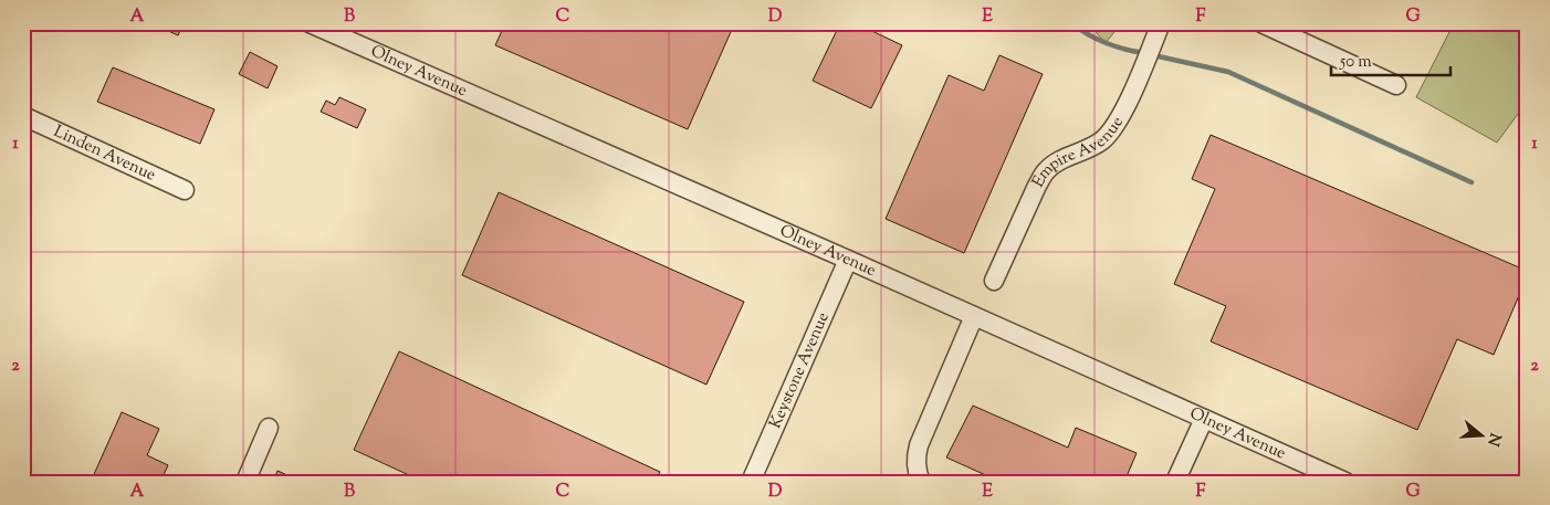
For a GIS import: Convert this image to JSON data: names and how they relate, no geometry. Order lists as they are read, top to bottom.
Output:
{
  "streets": {
    "street": [
      "Olney Avenue",
      "Linden Avenue",
      "Empire Avenue",
      "Keystone Avenue"
    ]
  },
  "crossings": [
    ["Olney Avenue", "Keystone Avenue"]
  ],
  "scale_bar": "50 m",
  "north": "right",
  "grid": {
    "columns": [
      "A",
      "B",
      "C",
      "D",
      "E",
      "F",
      "G"
    ],
    "rows": ["1", "2"]
  }
}
